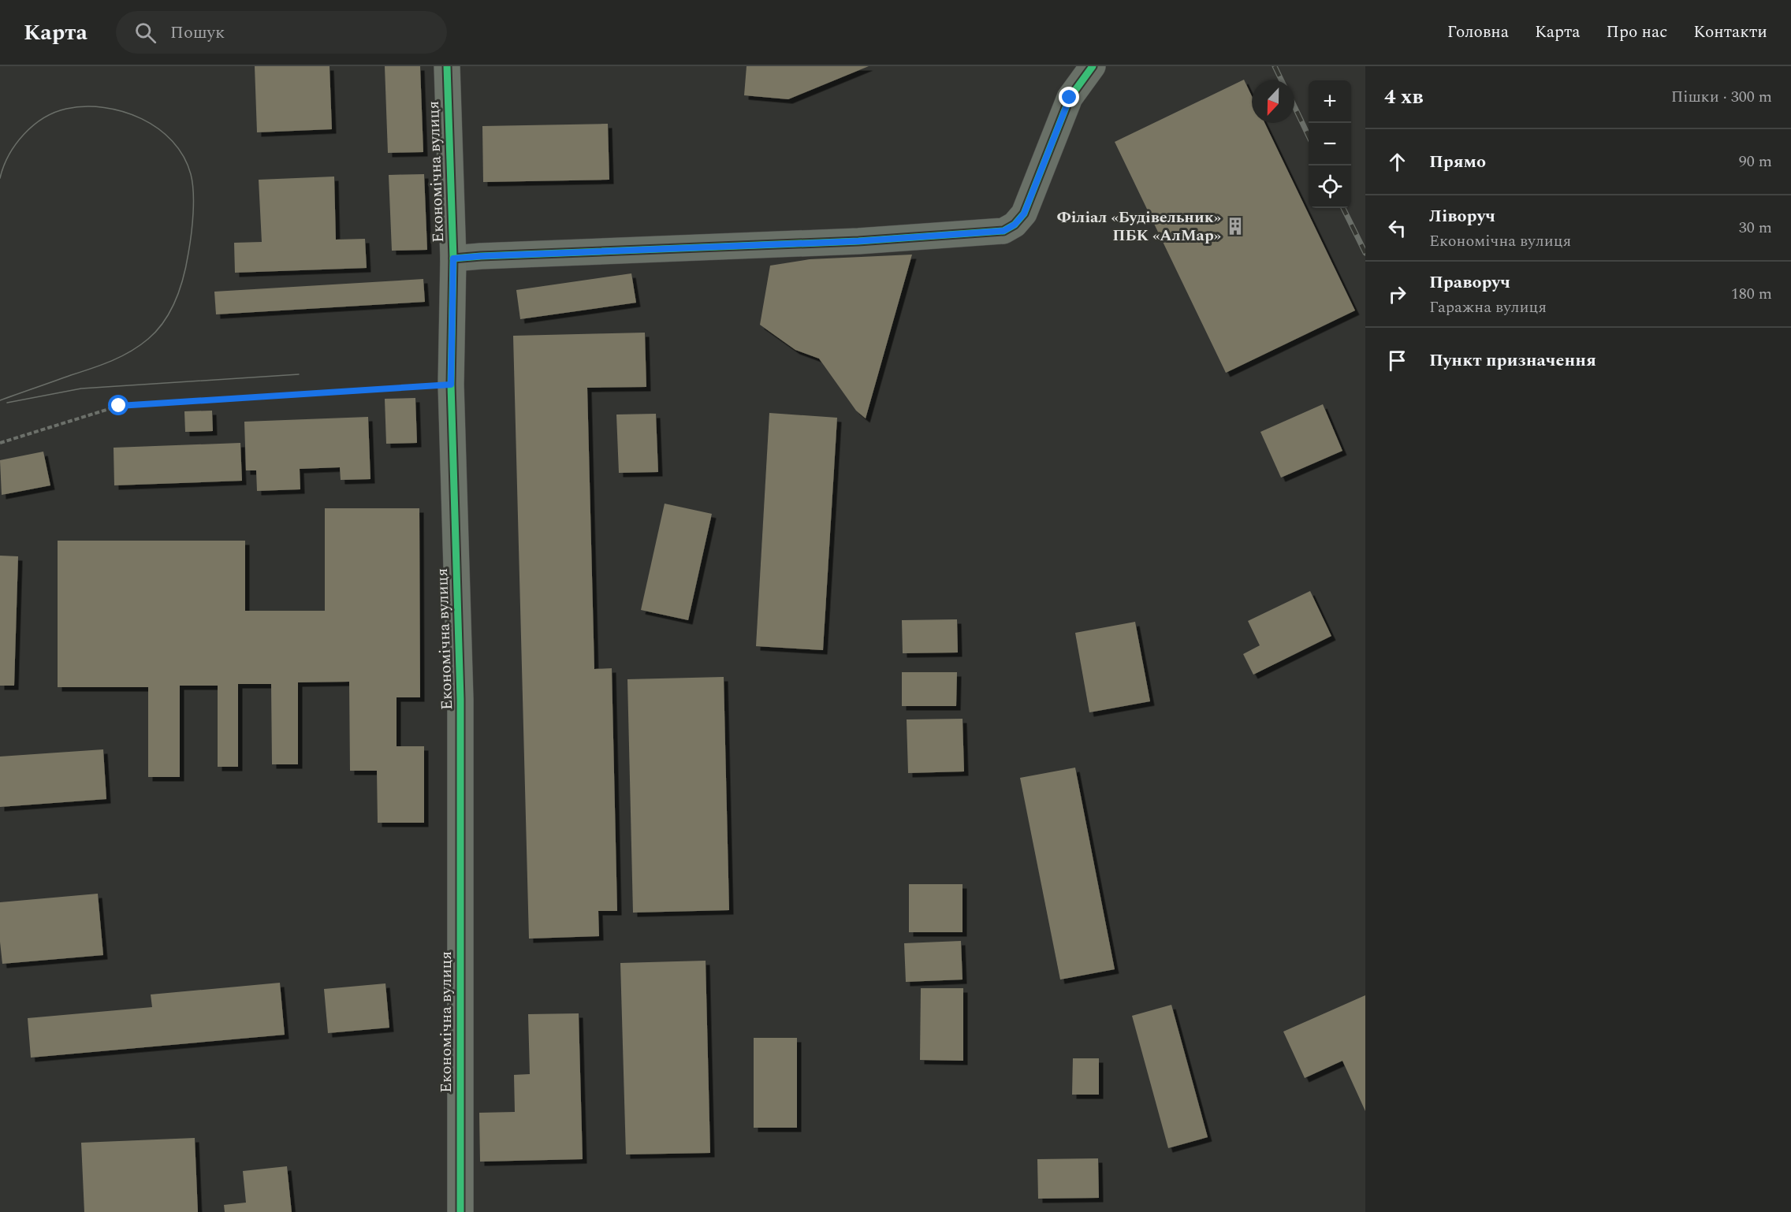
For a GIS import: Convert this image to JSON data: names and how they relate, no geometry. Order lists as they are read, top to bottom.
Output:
{
  "streets": {
    "street": ["Економічна вулиця"]
  },
  "places": {
    "building": ["Філіал «Будівельник» ПБК «АлМар»"]
  },
  "north": "bottom",
  "page": {
    "header": "Карта",
    "search": "Пошук",
    "nav": [
      "Головна",
      "Карта",
      "Про нас",
      "Контакти"
    ],
    "heading": ["4 хв", "Пішки · 300 m"],
    "map_buttons": ["+", "−"],
    "list": [
      ["Прямо", "90 m"],
      ["Ліворуч", "Економічна вулиця", "30 m"],
      ["Праворуч", "Гаражна вулиця", "180 m"],
      "Пункт призначення"
    ]
  }
}
